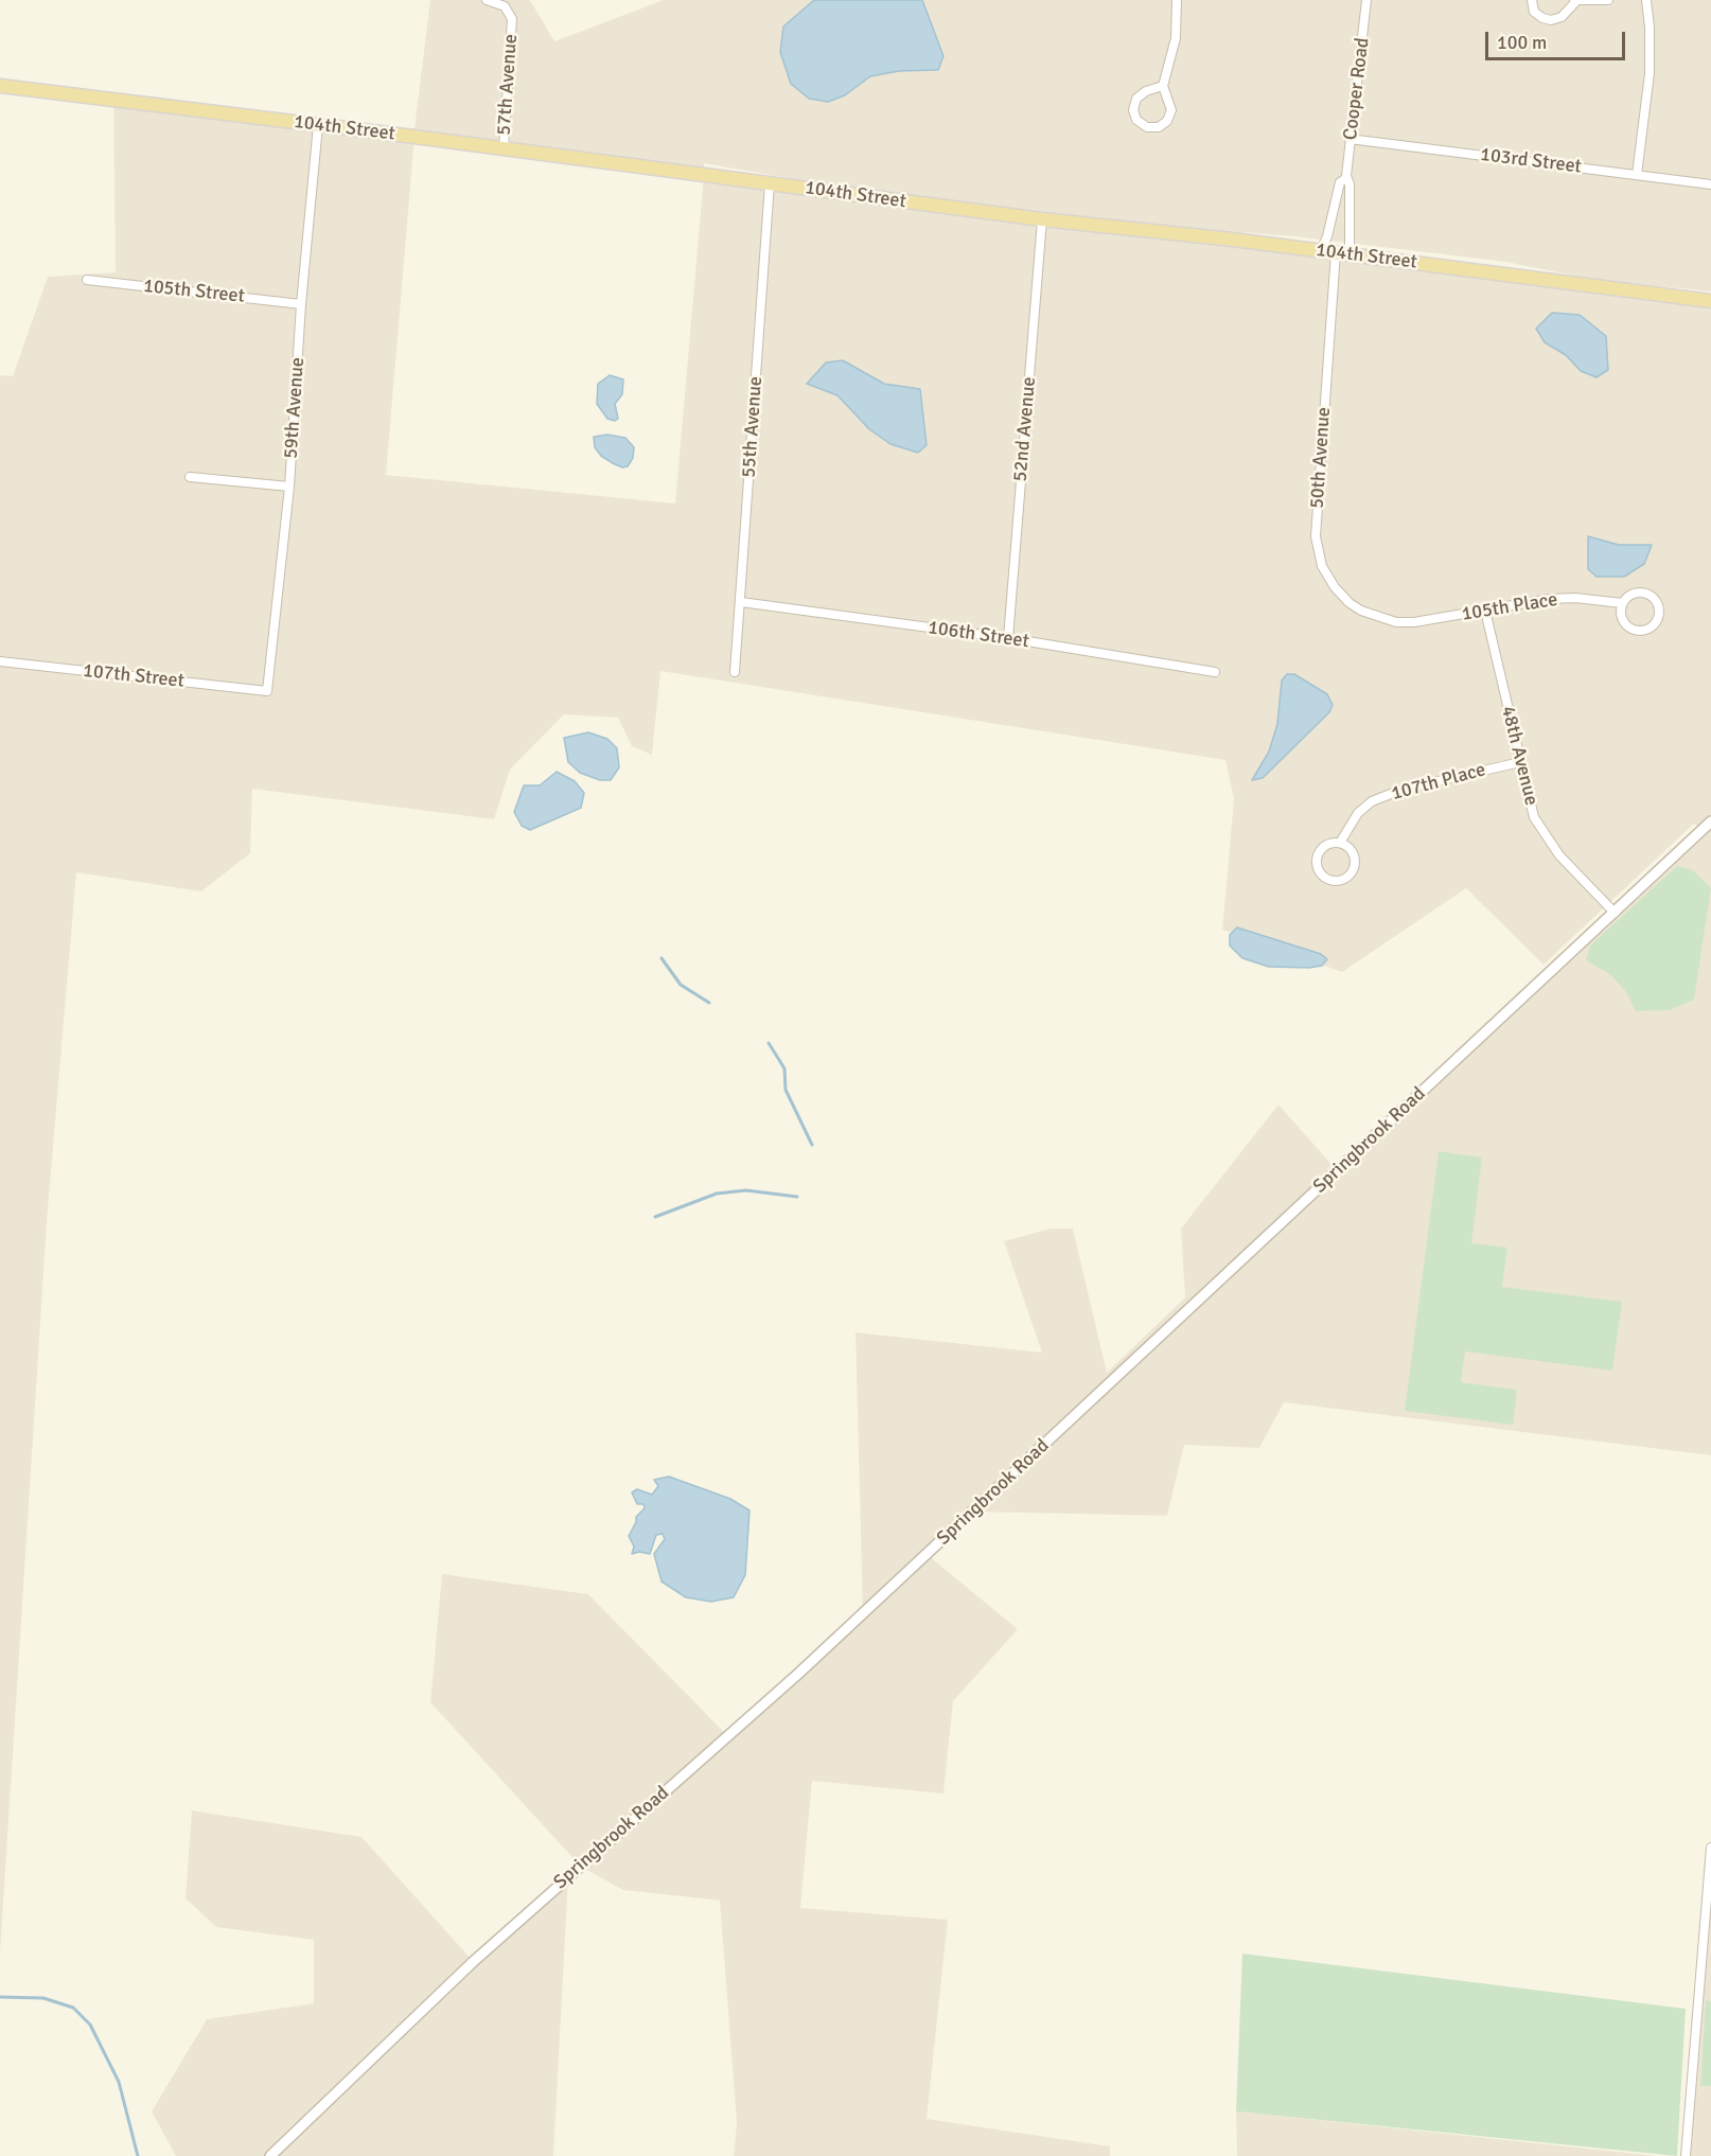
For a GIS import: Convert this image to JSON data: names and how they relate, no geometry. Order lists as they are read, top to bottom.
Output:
{
  "streets": {
    "main road": ["104th Street"],
    "street": [
      "57th Avenue",
      "Cooper Road",
      "103rd Street",
      "105th Street",
      "59th Avenue",
      "55th Avenue",
      "52nd Avenue",
      "50th Avenue",
      "105th Place",
      "106th Street",
      "107th Street",
      "48th Avenue",
      "107th Place",
      "Springbrook Road"
    ]
  },
  "crossings": [
    ["57th Avenue", "104th Street"],
    ["Cooper Road", "104th Street"],
    ["Cooper Road", "103rd Street"],
    ["Cooper Road", "50th Avenue"],
    ["104th Street", "59th Avenue"],
    ["104th Street", "55th Avenue"],
    ["104th Street", "52nd Avenue"],
    ["104th Street", "50th Avenue"],
    ["105th Street", "59th Avenue"],
    ["59th Avenue", "107th Street"],
    ["55th Avenue", "106th Street"],
    ["52nd Avenue", "106th Street"],
    ["50th Avenue", "105th Place"],
    ["105th Place", "48th Avenue"],
    ["48th Avenue", "107th Place"],
    ["48th Avenue", "Springbrook Road"]
  ],
  "scale_bar": "100 m"
}
